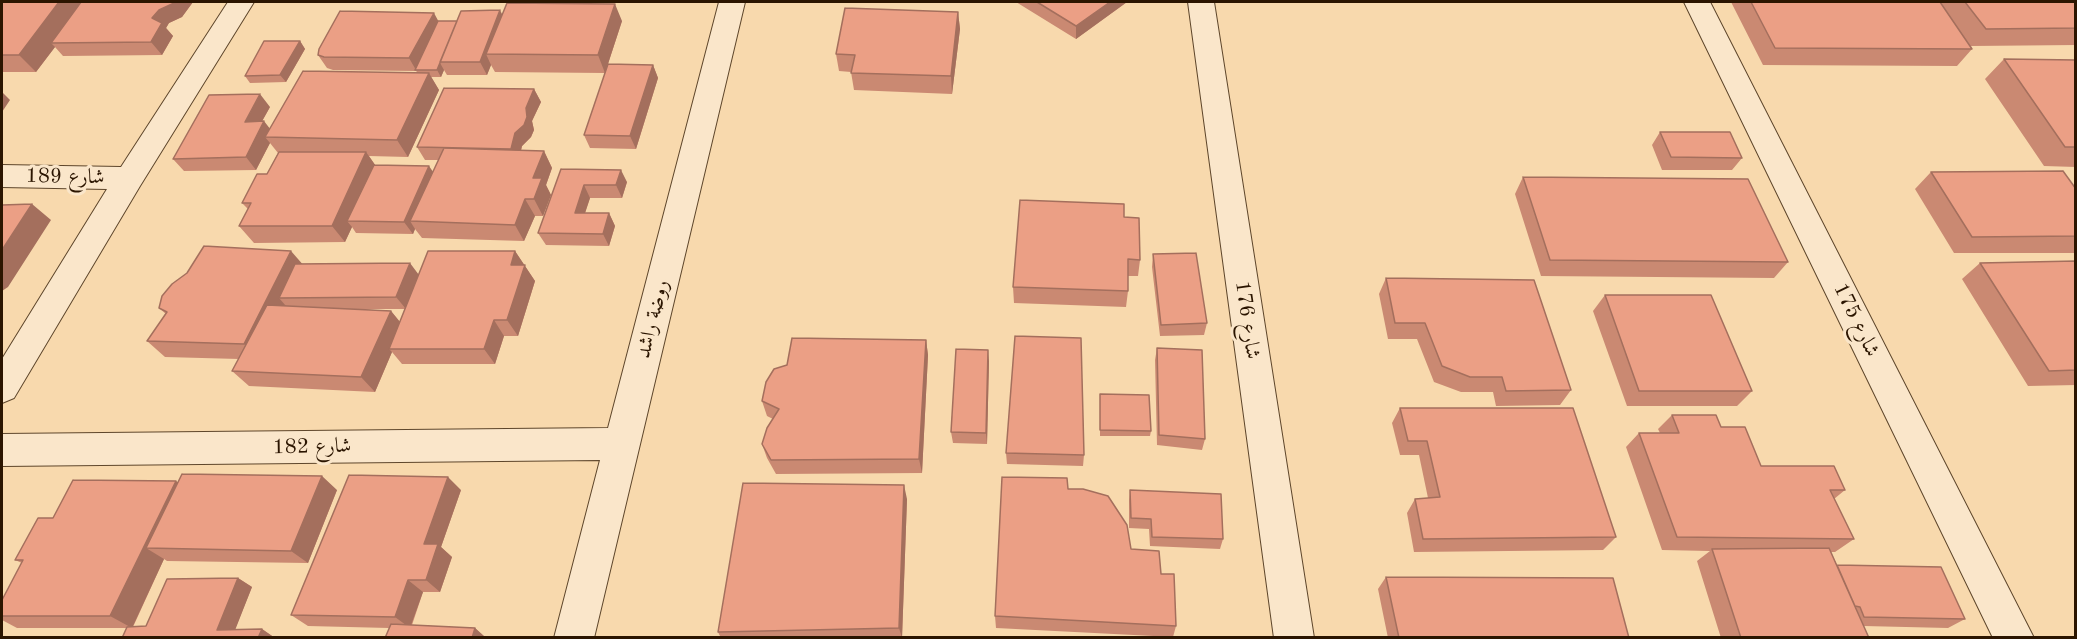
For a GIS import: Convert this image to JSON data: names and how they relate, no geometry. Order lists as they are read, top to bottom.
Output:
{
  "streets": {
    "street": [
      "شارع 189",
      "روضة راشد",
      "شارع 176",
      "شارع 175",
      "شارع 182"
    ]
  },
  "crossings": [
    ["روضة راشد", "شارع 182"]
  ]
}
